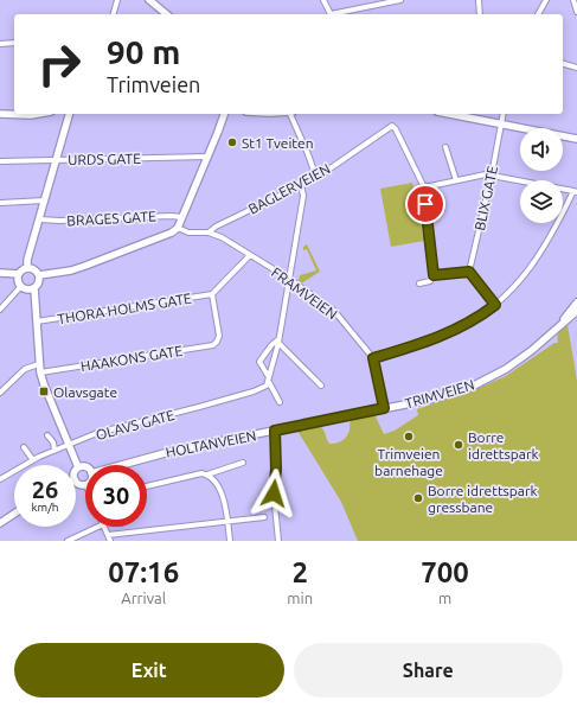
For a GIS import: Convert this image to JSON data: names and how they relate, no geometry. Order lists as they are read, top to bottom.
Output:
{
  "streets": {
    "main road": ["TRIMVEIEN", "HOLTANVEIEN"],
    "street": [
      "URDS GATE",
      "BAGLERVEIEN",
      "BLIX GATE",
      "BRAGES GATE",
      "FRAMVEIEN",
      "THORA HOLMS GATE",
      "HAAKONS GATE",
      "OLAVS GATE"
    ]
  },
  "crossings": [
    ["BAGLERVEIEN", "FRAMVEIEN"],
    ["FRAMVEIEN", "TRIMVEIEN"],
    ["THORA HOLMS GATE", "HAAKONS GATE"],
    ["TRIMVEIEN", "HOLTANVEIEN"]
  ],
  "places": {
    "other": [
      "St1 Tveiten",
      "Trimveien barnehage",
      "Borre idrettspark",
      "Borre idrettspark gressbane"
    ],
    "transit": ["Olavsgate"]
  },
  "page": {
    "turn": ["90 m", "Trimveien"],
    "speed": "26 km/h",
    "limit": "30",
    "eta": [
      "07:16",
      "Arrival",
      "2",
      "min",
      "700",
      "m"
    ],
    "buttons": ["Exit", "Share"]
  }
}
